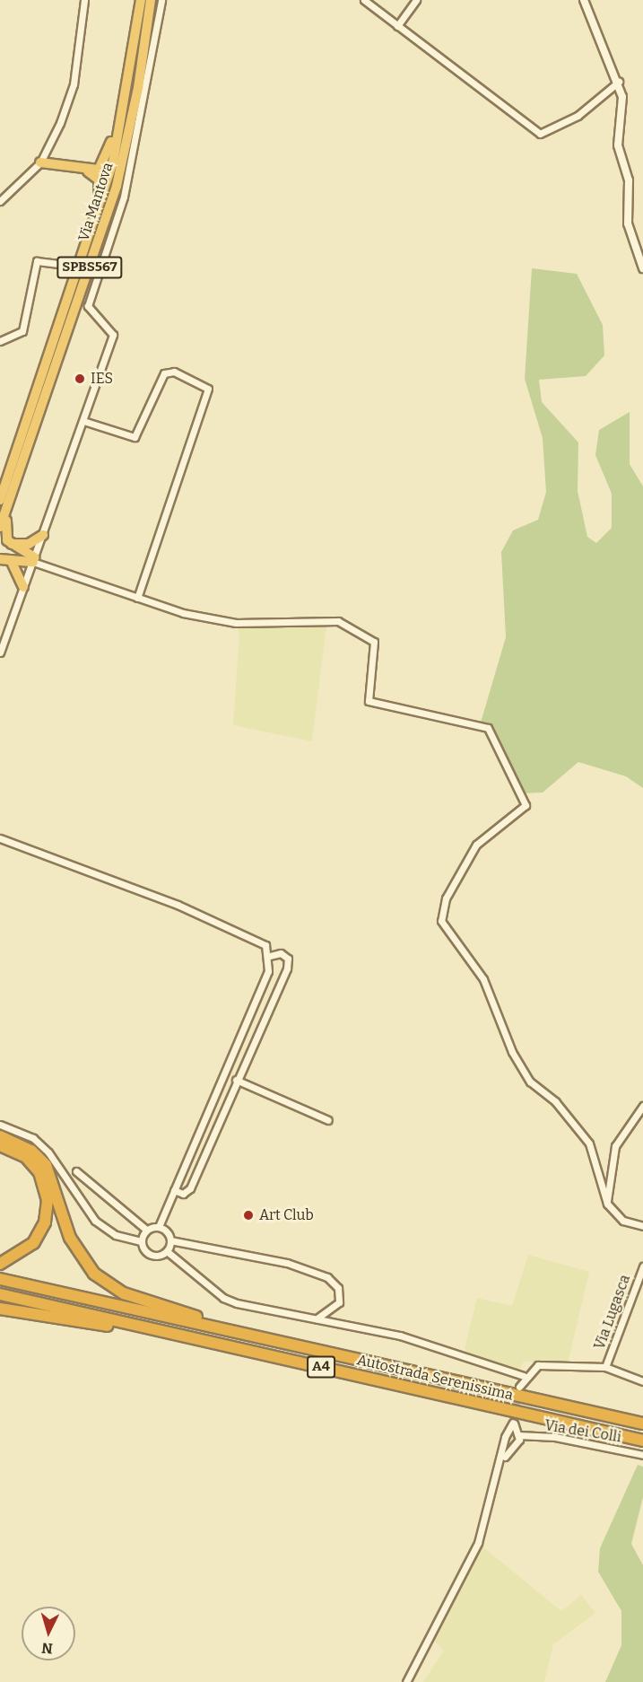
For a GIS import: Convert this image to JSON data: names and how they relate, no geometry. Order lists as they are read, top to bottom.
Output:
{
  "streets": {
    "highway": [
      "Via Mantova",
      "SPBS567",
      "A4",
      "Autostrada Serenissima"
    ],
    "street": ["Via Lugasca", "Via dei Colli"]
  },
  "places": ["IES", "Art Club"],
  "north": "bottom"
}
